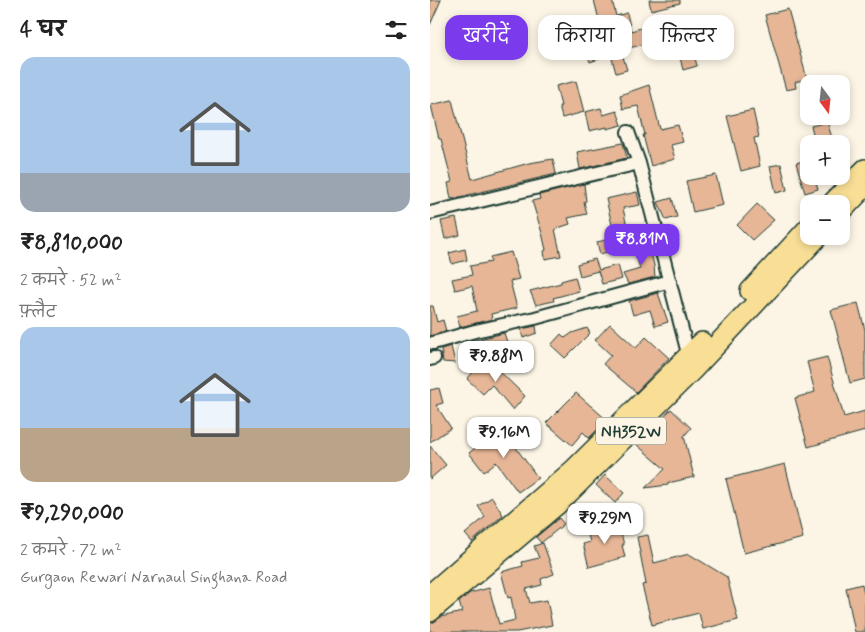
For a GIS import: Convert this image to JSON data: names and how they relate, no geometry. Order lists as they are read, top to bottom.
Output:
{
  "streets": {
    "highway": ["NH352W"]
  },
  "north": "bottom",
  "page": {
    "heading": "4 घर",
    "chip": ["खरीदें", "किराया", "फ़िल्टर"],
    "list": [
      {
        "name": "₹8,810,000",
        "note": "2 कमरे · 52 m² · फ़्लैट"
      },
      {
        "name": "₹9,290,000",
        "note": "2 कमरे · 72 m² · Gurgaon Rewari Narnaul Singhana Road"
      }
    ],
    "map_buttons": ["+", "−"],
    "price": [
      "₹8.81M",
      "₹9.88M",
      "₹9.16M",
      "₹9.29M"
    ]
  }
}
